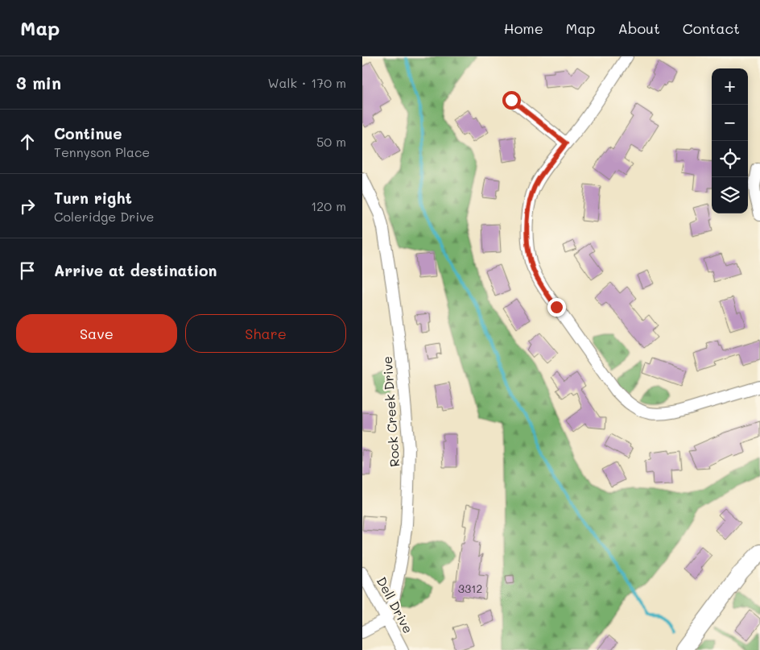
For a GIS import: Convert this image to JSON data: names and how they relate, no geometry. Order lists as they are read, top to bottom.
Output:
{
  "streets": {
    "street": ["Rock Creek Drive", "Dell Drive"]
  },
  "crossings": [
    ["Rock Creek Drive", "Dell Drive"]
  ],
  "house_numbers": ["3312"],
  "page": {
    "header": "Map",
    "nav": [
      "Home",
      "Map",
      "About",
      "Contact"
    ],
    "heading": ["3 min", "Walk · 170 m"],
    "map_buttons": ["+", "−"],
    "list": [
      ["Continue", "Tennyson Place", "50 m"],
      ["Turn right", "Coleridge Drive", "120 m"],
      "Arrive at destination"
    ],
    "buttons": ["Save", "Share"]
  }
}
